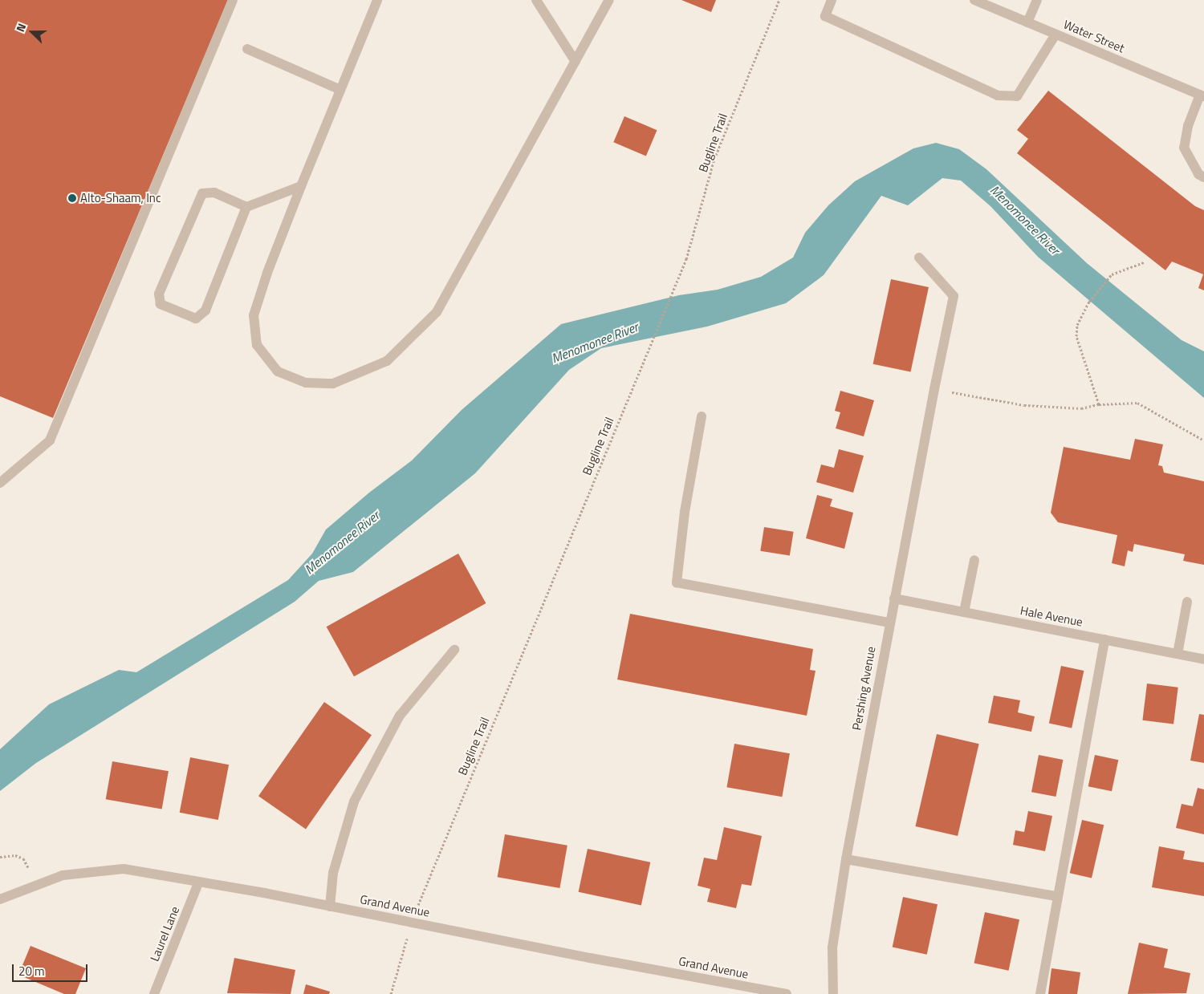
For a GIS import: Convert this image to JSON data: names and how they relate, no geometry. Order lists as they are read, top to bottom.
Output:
{
  "streets": {
    "street": [
      "Water Street",
      "Hale Avenue",
      "Pershing Avenue",
      "Grand Avenue",
      "Laurel Lane"
    ],
    "path": ["Bugline Trail"]
  },
  "crossings": [
    ["Hale Avenue", "Pershing Avenue"],
    ["Grand Avenue", "Laurel Lane"]
  ],
  "water": ["Menomonee River"],
  "places": ["Alto-Shaam, Inc"],
  "scale_bar": "20 m",
  "north": "left"
}
